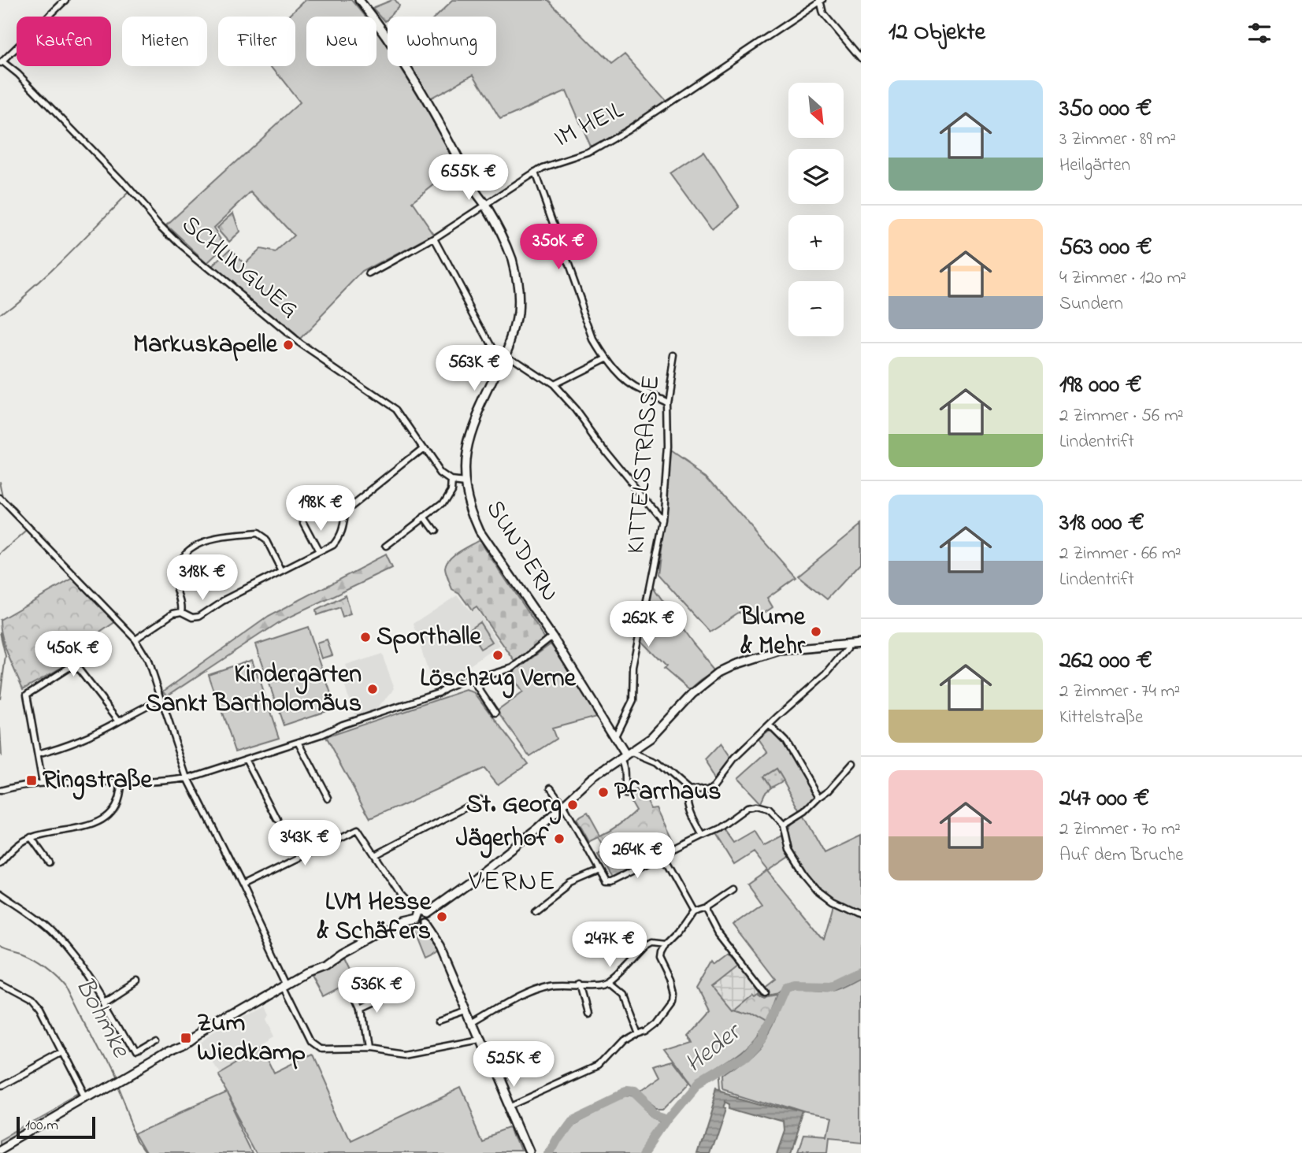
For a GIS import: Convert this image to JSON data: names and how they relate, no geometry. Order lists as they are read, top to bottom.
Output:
{
  "streets": {
    "street": [
      "IM HEIL",
      "SCHLINGWEG",
      "KITTELSTRASSE",
      "SUNDERN"
    ]
  },
  "crossings": [
    ["IM HEIL", "SUNDERN"],
    ["KITTELSTRASSE", "SUNDERN"]
  ],
  "districts": ["VERNE"],
  "water": ["Bohmke", "Heder"],
  "places": {
    "other": [
      "Markuskapelle",
      "Blume & Mehr",
      "Sporthalle",
      "Löschzug Verne",
      "Kindergarten Sankt Bartholomäus",
      "Pfarrhaus",
      "St. Georg",
      "Jägerhof",
      "LVM Hesse & Schäfers"
    ],
    "transit": ["Ringstraße", "Zum Wiedkamp"]
  },
  "scale_bar": "100 m",
  "north": "bottom right",
  "page": {
    "heading": "12 Objekte",
    "chip": [
      "Kaufen",
      "Mieten",
      "Filter",
      "Neu",
      "Wohnung"
    ],
    "list": [
      {
        "name": "350 000 €",
        "note": "3 Zimmer · 89 m² · Heilgärten"
      },
      {
        "name": "563 000 €",
        "note": "4 Zimmer · 120 m² · Sundern"
      },
      {
        "name": "198 000 €",
        "note": "2 Zimmer · 56 m² · Lindentrift"
      },
      {
        "name": "318 000 €",
        "note": "2 Zimmer · 66 m² · Lindentrift"
      },
      {
        "name": "262 000 €",
        "note": "2 Zimmer · 74 m² · Kittelstraße"
      },
      {
        "name": "247 000 €",
        "note": "2 Zimmer · 70 m² · Auf dem Bruche"
      }
    ],
    "map_buttons": ["+", "−"],
    "price": [
      "655K €",
      "350K €",
      "563K €",
      "198K €",
      "318K €",
      "262K €",
      "450K €",
      "343K €",
      "264K €",
      "247K €",
      "536K €",
      "525K €"
    ],
    "scale": "100 m"
  }
}
